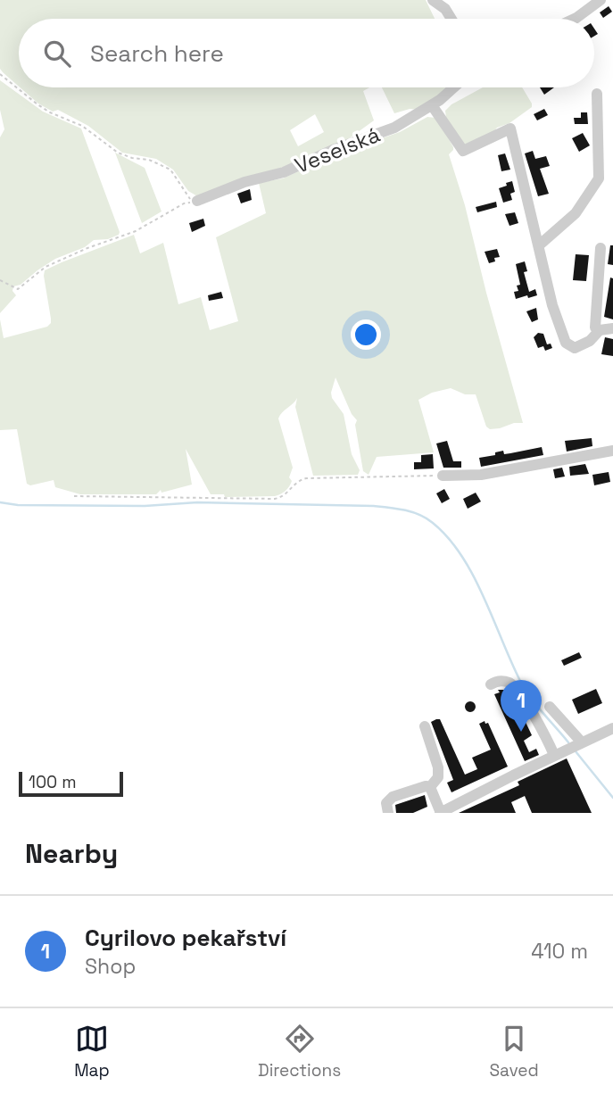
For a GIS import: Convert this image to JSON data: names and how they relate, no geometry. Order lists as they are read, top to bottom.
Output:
{
  "streets": {
    "street": ["Veselská"]
  },
  "scale_bar": "100 m",
  "page": {
    "search": "Search here",
    "pins": "1",
    "scale": "100 m",
    "heading": "Nearby",
    "list": [
      {
        "mark": "1",
        "name": "Cyrilovo pekařství",
        "note": "Shop",
        "value": "410 m"
      }
    ],
    "nav": ["Map", "Directions", "Saved"]
  }
}
